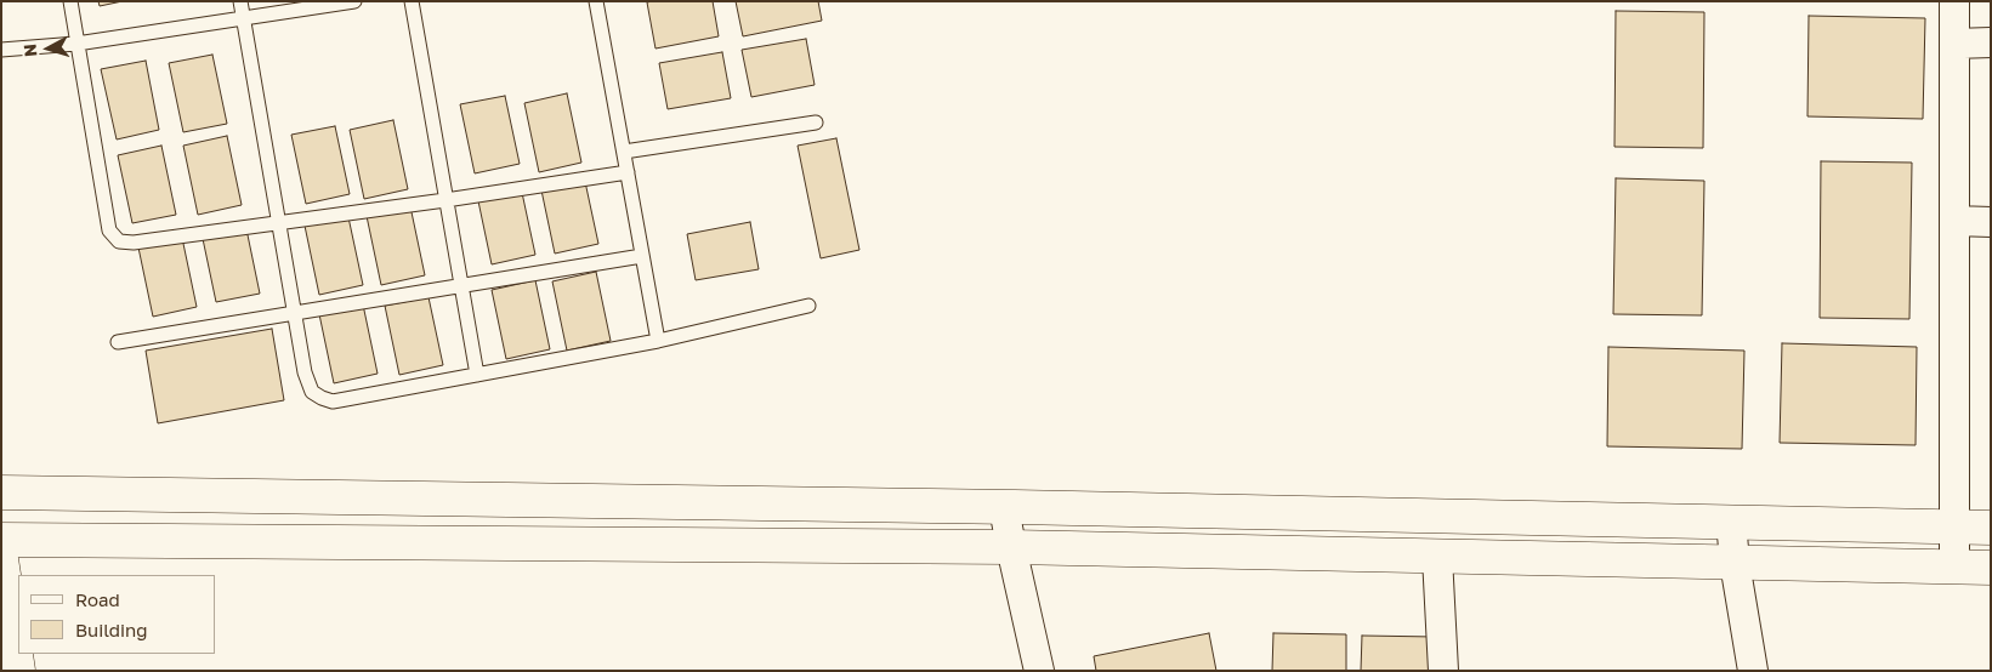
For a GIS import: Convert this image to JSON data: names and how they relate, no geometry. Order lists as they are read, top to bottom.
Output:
{
  "legend": ["Road", "Building"],
  "north": "left"
}
